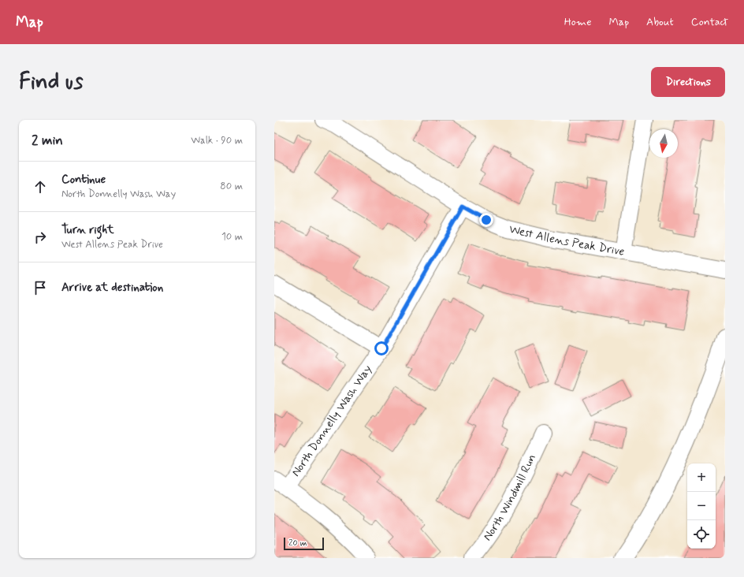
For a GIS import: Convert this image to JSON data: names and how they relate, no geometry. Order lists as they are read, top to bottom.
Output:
{
  "streets": {
    "street": ["West Allens Peak Drive", "North Donnelly Wash Way", "North Windmill Run"]
  },
  "crossings": [
    ["West Allens Peak Drive", "North Donnelly Wash Way"]
  ],
  "scale_bar": "20 m",
  "north": "bottom",
  "page": {
    "header": "Map",
    "nav": [
      "Home",
      "Map",
      "About",
      "Contact"
    ],
    "buttons": "Directions",
    "title": "Find us",
    "heading": ["2 min", "Walk · 90 m"],
    "list": [
      ["Continue", "North Donnelly Wash Way", "80 m"],
      ["Turn right", "West Allens Peak Drive", "10 m"],
      "Arrive at destination"
    ],
    "map_buttons": ["+", "−"],
    "scale": "20 m"
  }
}
